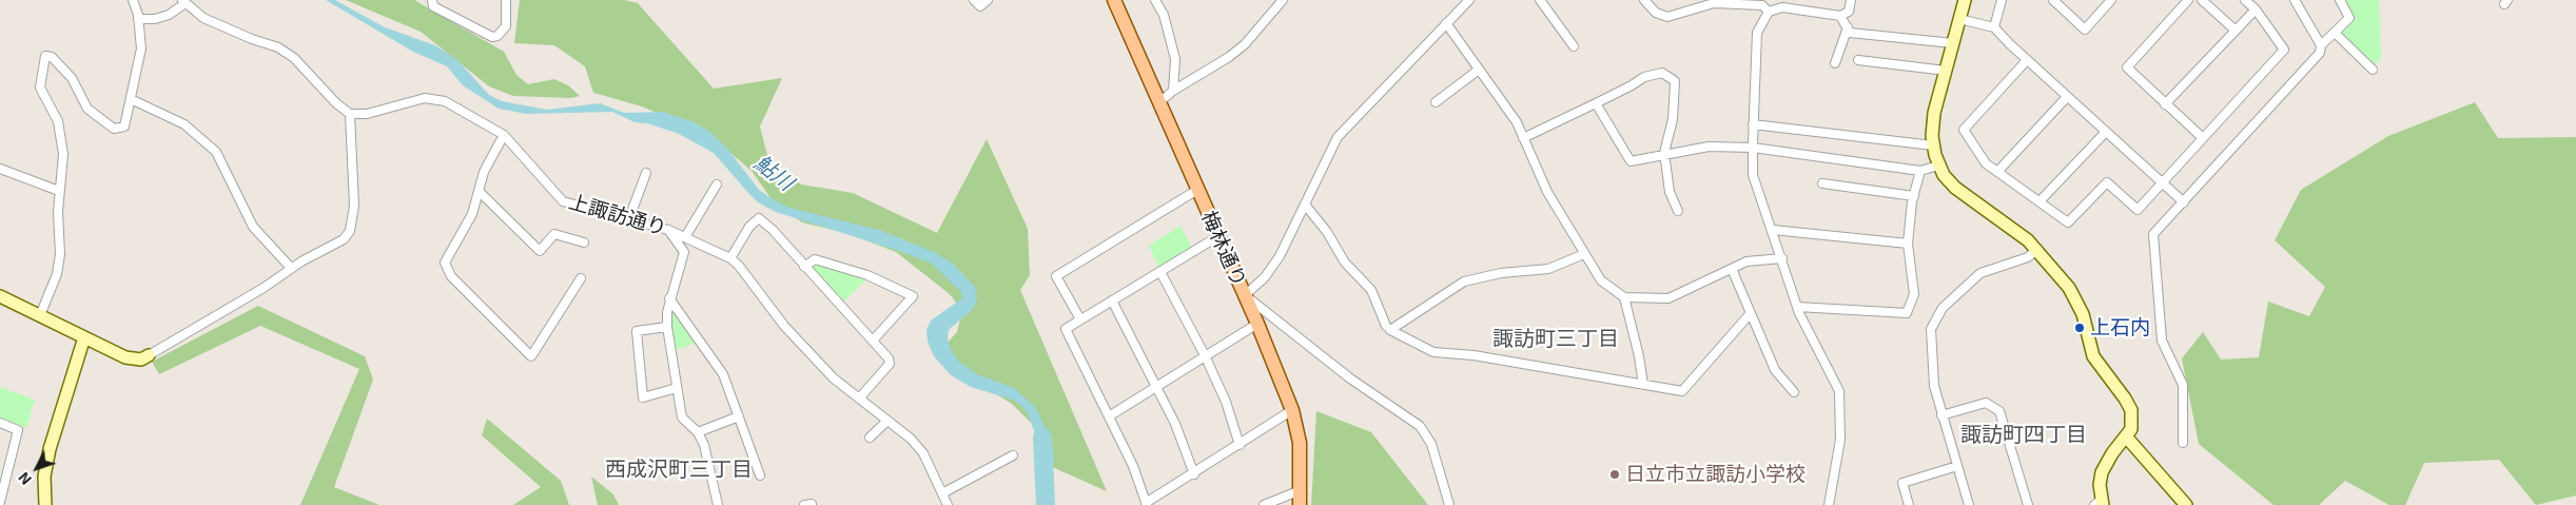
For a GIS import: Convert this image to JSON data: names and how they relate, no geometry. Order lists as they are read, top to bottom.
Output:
{
  "streets": {
    "main road": ["梅林通り"],
    "street": ["上諏訪通り"]
  },
  "districts": ["諏訪町三丁目", "諏訪町四丁目", "西成沢町三丁目"],
  "water": ["鮎川"],
  "places": ["上石内", "日立市立諏訪小学校"],
  "north": "bottom left"
}
